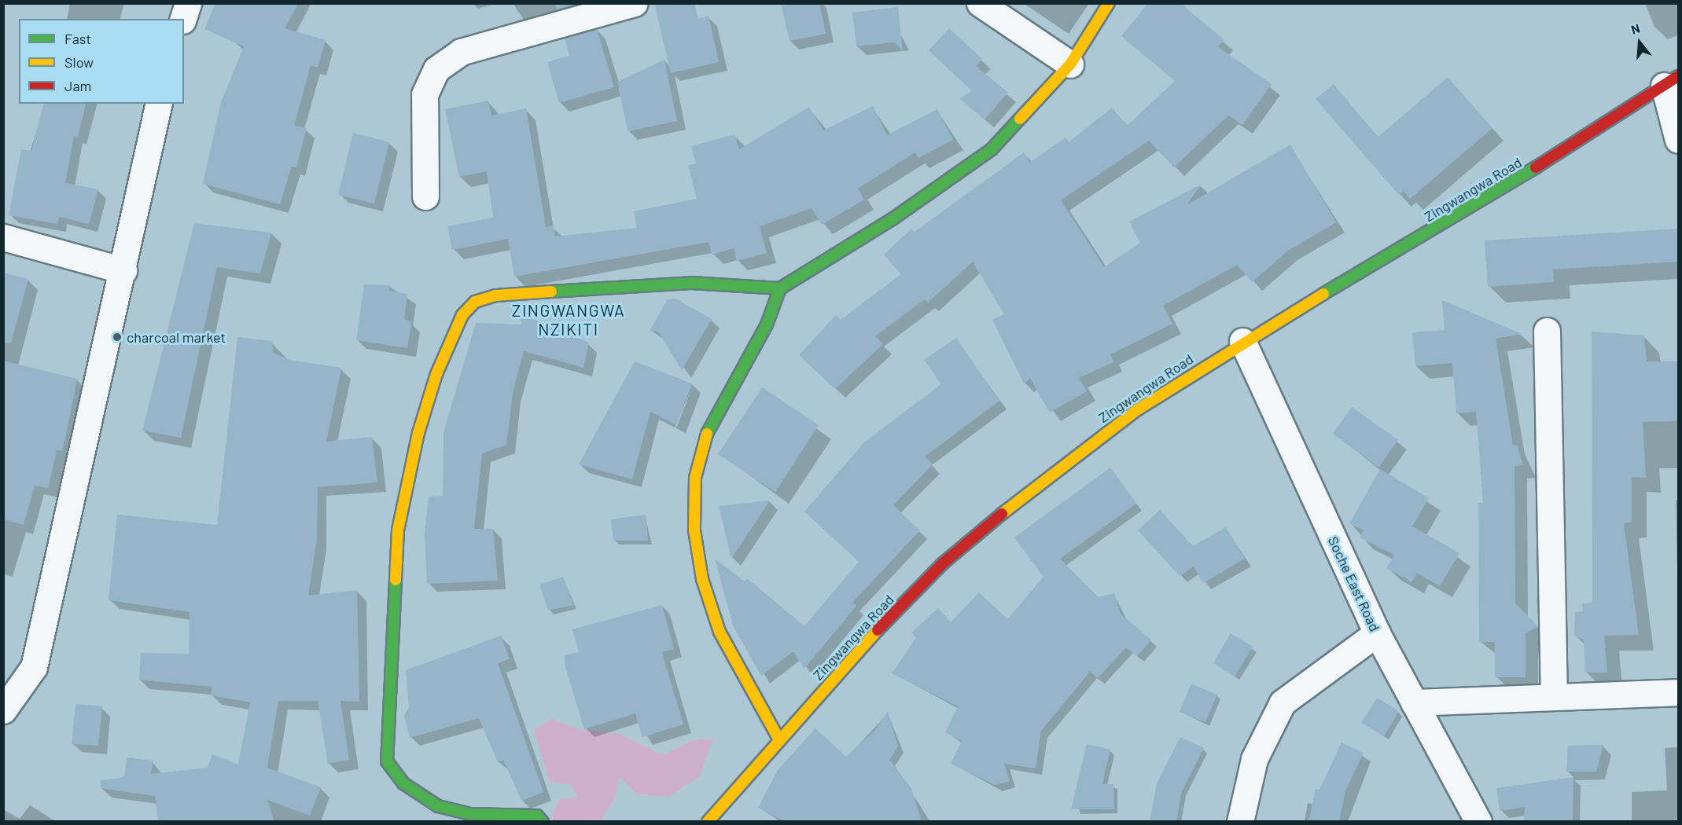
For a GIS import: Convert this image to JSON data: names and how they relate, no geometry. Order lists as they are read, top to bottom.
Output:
{
  "streets": {
    "street": ["Zingwangwa Road", "Soche East Road"]
  },
  "crossings": [
    ["Zingwangwa Road", "Soche East Road"]
  ],
  "districts": ["ZINGWANGWA NZIKITI"],
  "places": ["charcoal market"],
  "legend": ["Fast", "Slow", "Jam"],
  "north": "top"
}
